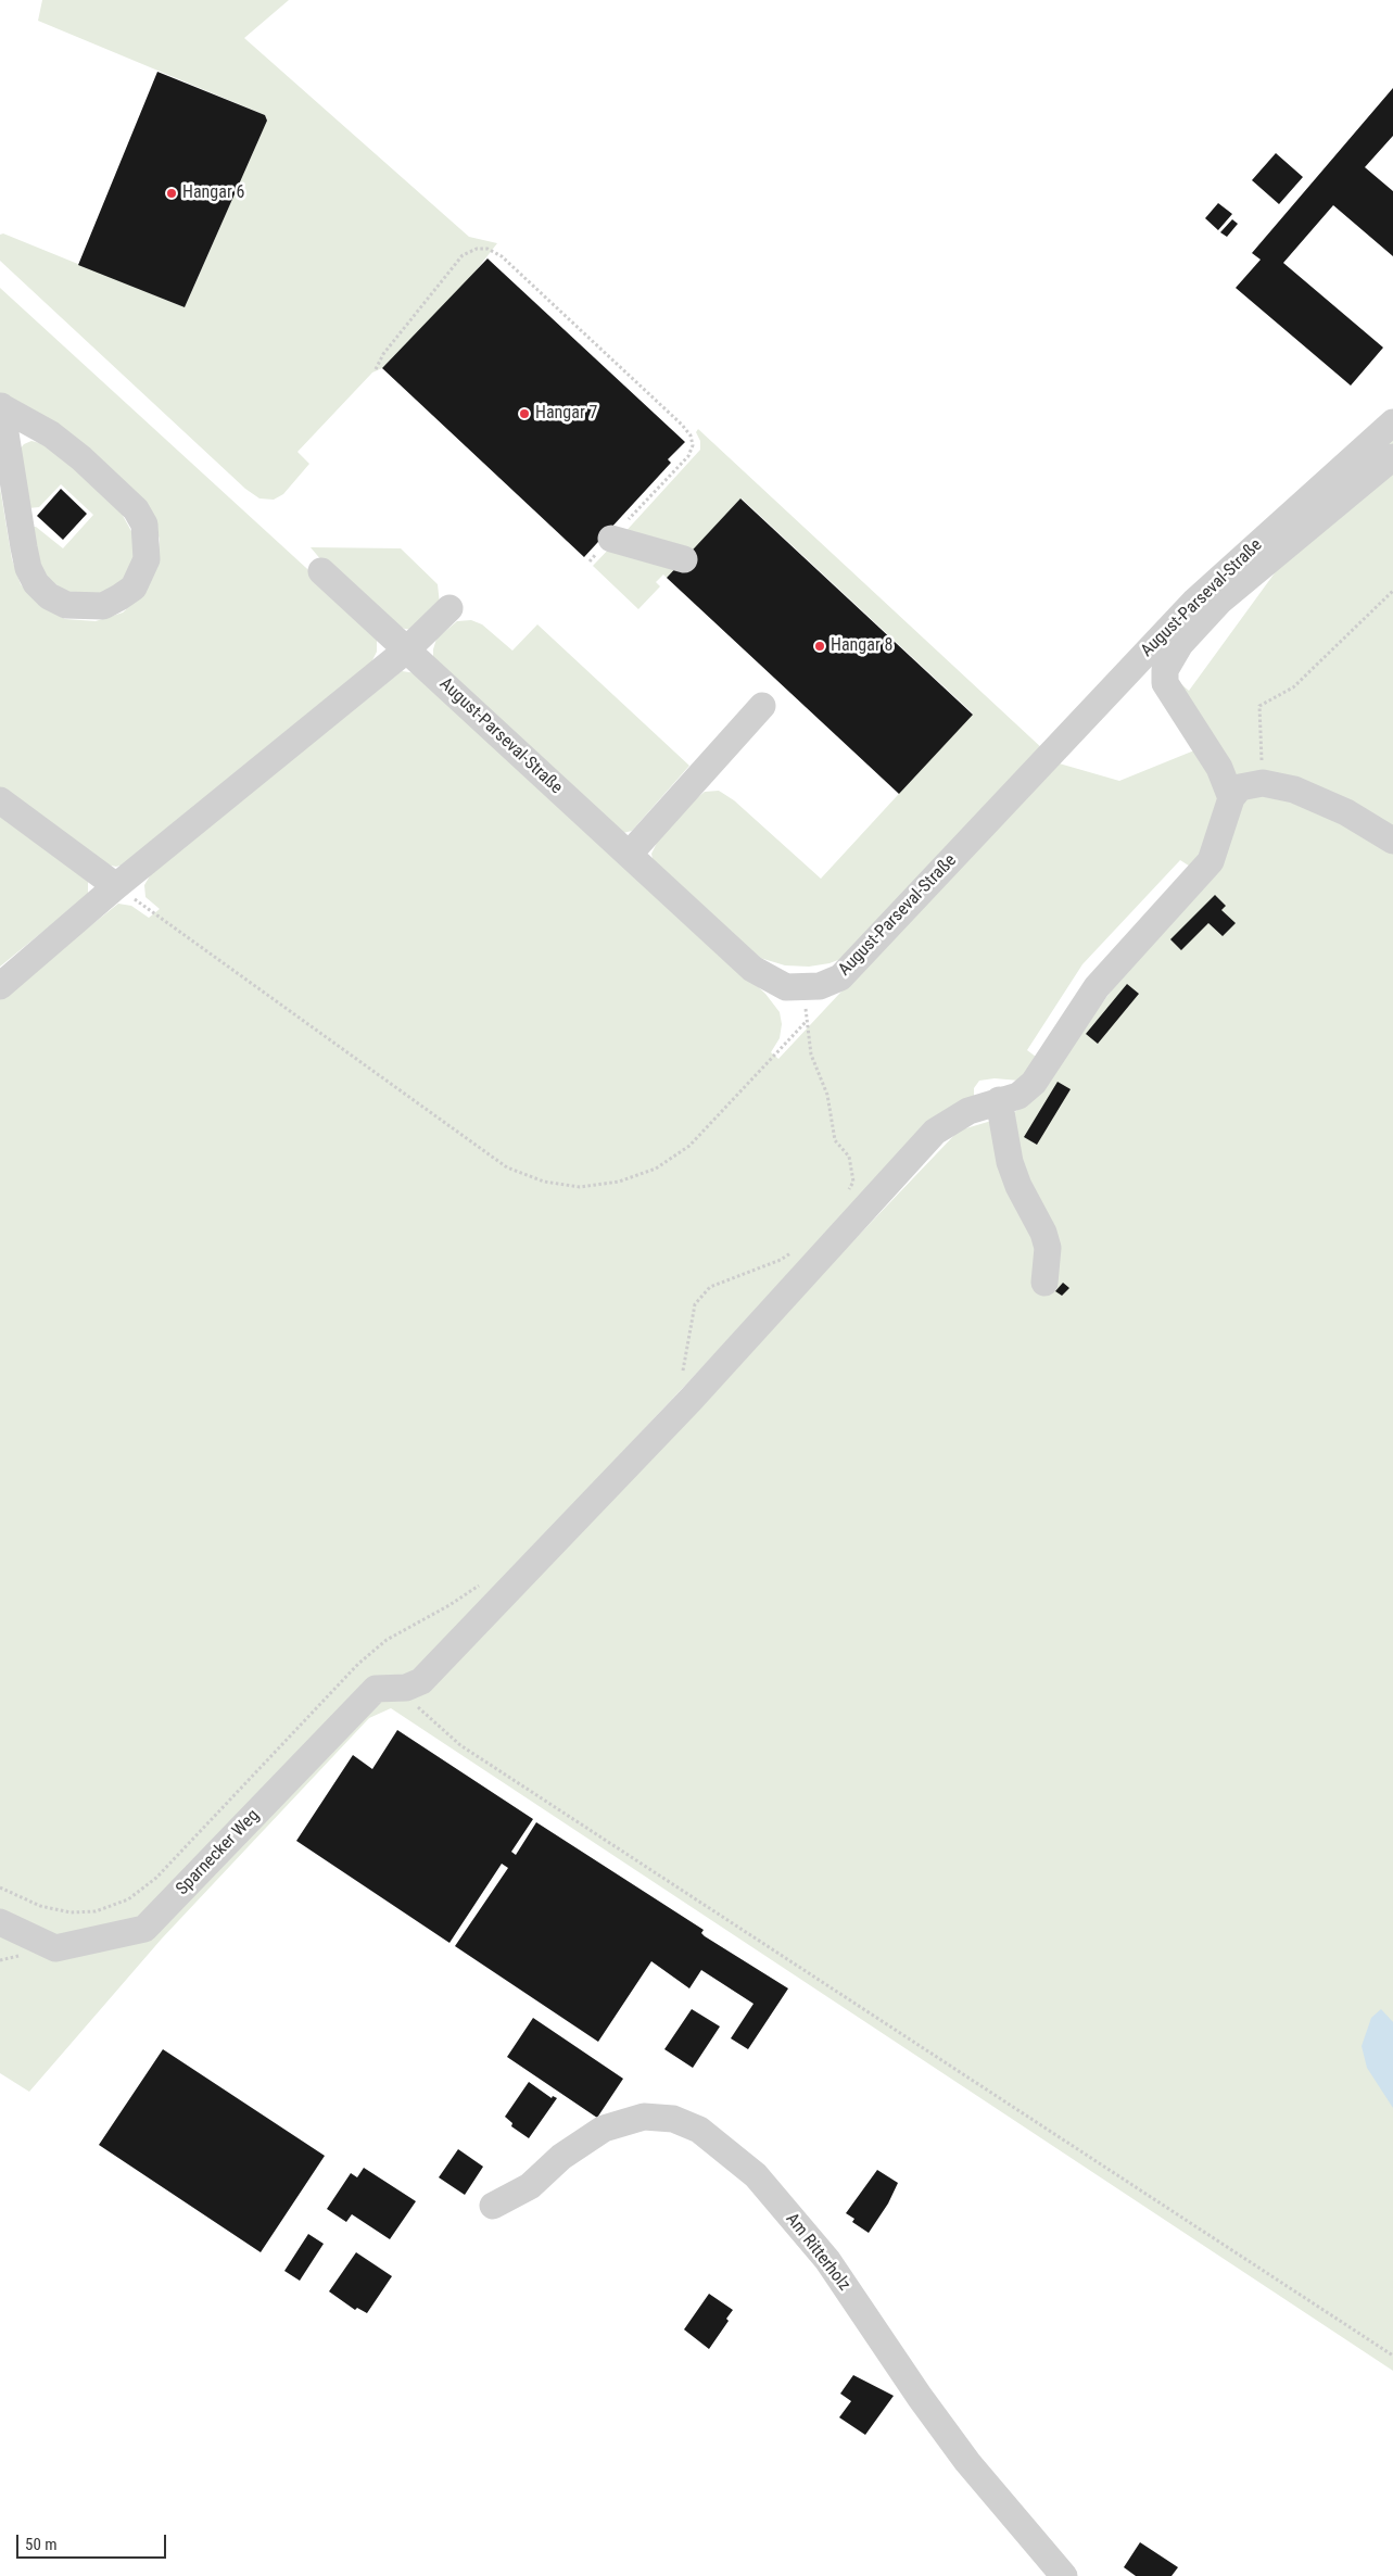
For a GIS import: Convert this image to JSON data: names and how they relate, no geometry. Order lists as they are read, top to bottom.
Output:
{
  "streets": {
    "street": ["August-Parseval-Straße", "Sparnecker Weg", "Am Ritterholz"]
  },
  "places": ["Hangar 6", "Hangar 7", "Hangar 8"],
  "scale_bar": "50 m"
}
